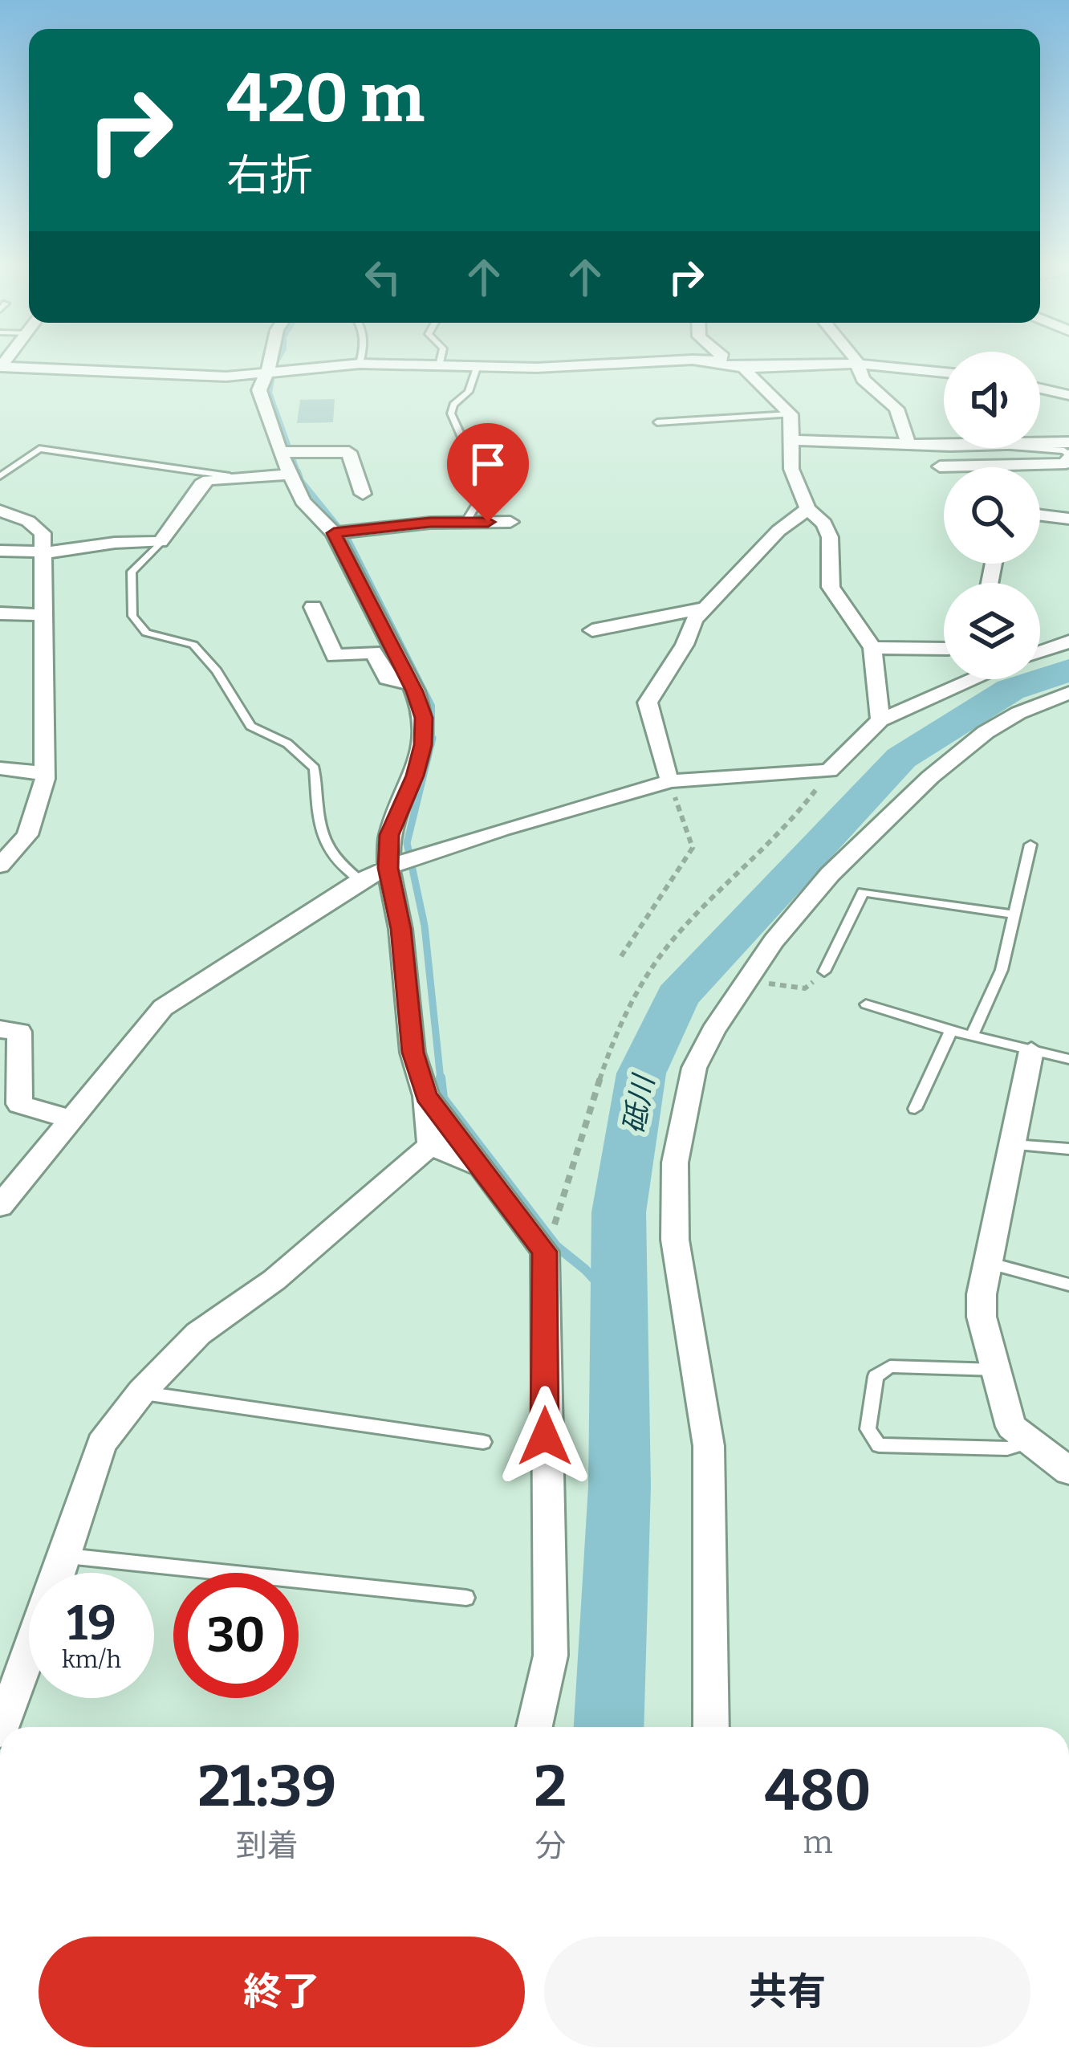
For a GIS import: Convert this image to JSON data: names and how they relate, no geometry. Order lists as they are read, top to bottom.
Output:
{
  "water": ["砥川"],
  "page": {
    "turn": ["420 m", "右折"],
    "speed": "19 km/h",
    "limit": "30",
    "eta": [
      "21:39",
      "到着",
      "2",
      "分",
      "480",
      "m"
    ],
    "buttons": ["終了", "共有"]
  }
}
